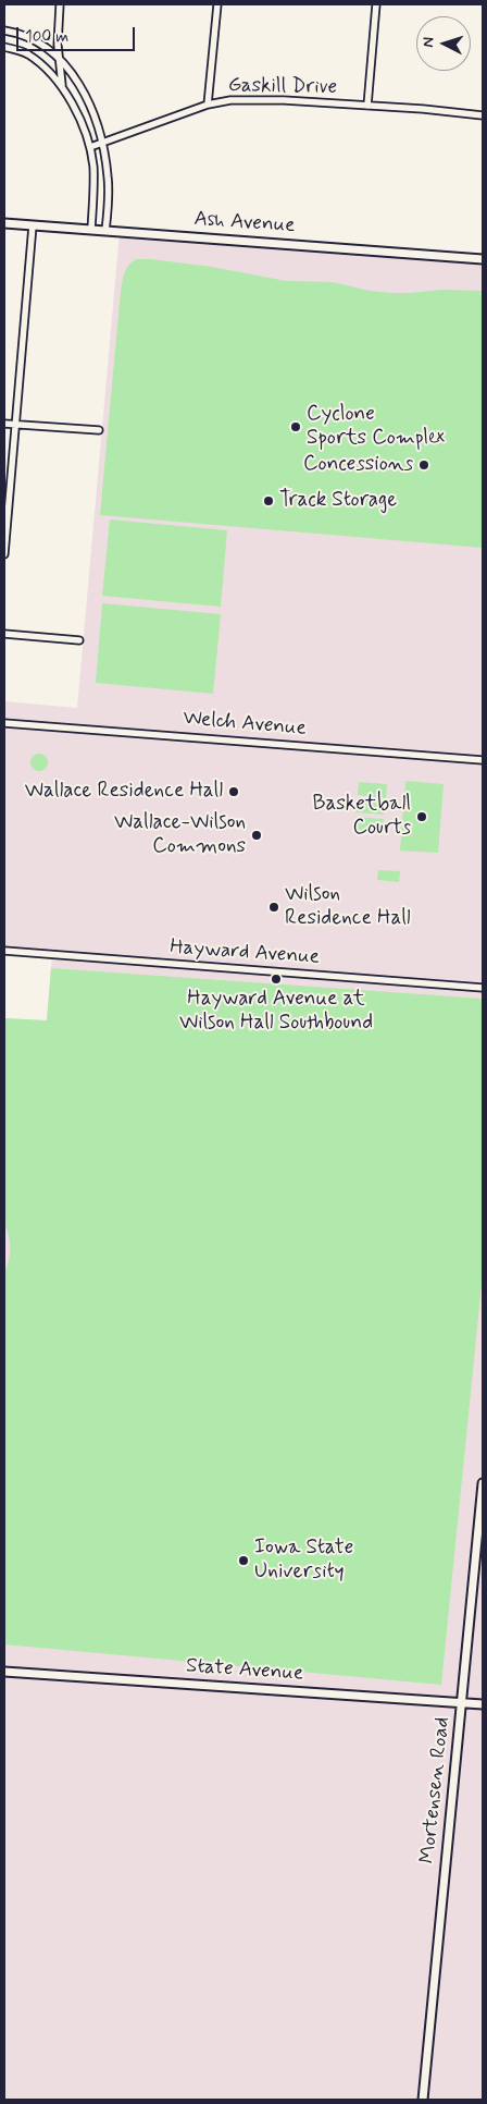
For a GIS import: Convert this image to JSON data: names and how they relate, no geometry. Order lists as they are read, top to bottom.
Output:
{
  "streets": {
    "street": [
      "Gaskill Drive",
      "Ash Avenue",
      "Welch Avenue",
      "Hayward Avenue",
      "State Avenue",
      "Mortensen Road"
    ]
  },
  "crossings": [
    ["State Avenue", "Mortensen Road"]
  ],
  "places": [
    "Cyclone Sports Complex",
    "Concessions",
    "Track Storage",
    "Wallace Residence Hall",
    "Basketball Courts",
    "Wallace-Wilson Commons",
    "Wilson Residence Hall",
    "Hayward Avenue at Wilson Hall Southbound",
    "Iowa State University"
  ],
  "scale_bar": "100 m",
  "north": "left"
}
